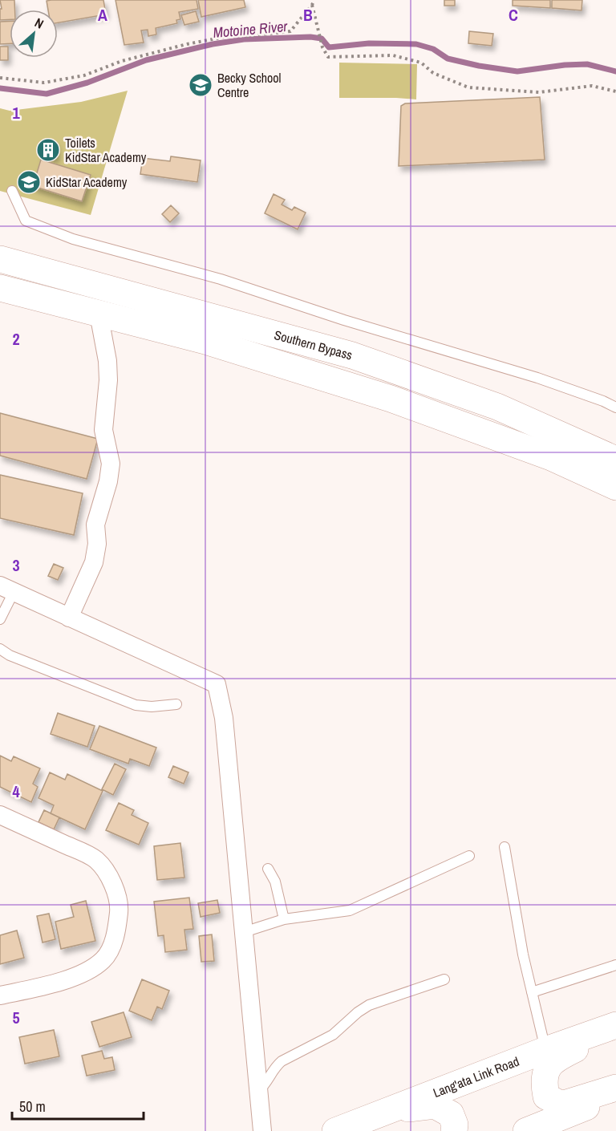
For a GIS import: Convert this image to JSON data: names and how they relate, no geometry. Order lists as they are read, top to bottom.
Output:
{
  "streets": {
    "main road": ["Southern Bypass", "Lang'ata Link Road"]
  },
  "water": ["Motoine River"],
  "places": {
    "school or university": ["Becky School Centre", "KidStar Academy"],
    "building": ["Toilets KidStar Academy"]
  },
  "scale_bar": "50 m",
  "north": "top right",
  "grid": {
    "columns": ["A", "B", "C"],
    "rows": [
      "1",
      "2",
      "3",
      "4",
      "5"
    ]
  }
}
